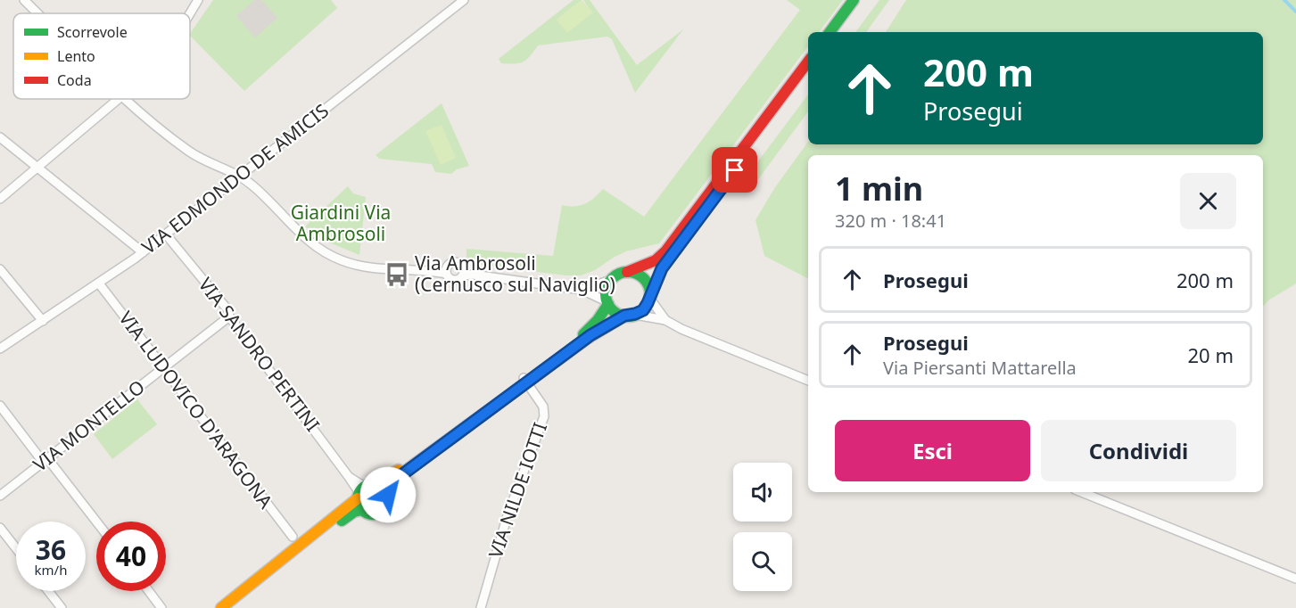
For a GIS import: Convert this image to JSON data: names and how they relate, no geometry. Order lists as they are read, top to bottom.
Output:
{
  "streets": {
    "street": [
      "VIA EDMONDO DE AMICIS",
      "VIA SANDRO PERTINI",
      "VIA LUDOVICO D'ARAGONA",
      "VIA MONTELLO",
      "VIA NILDE IOTTI"
    ]
  },
  "crossings": [
    ["VIA EDMONDO DE AMICIS", "VIA SANDRO PERTINI"],
    ["VIA EDMONDO DE AMICIS", "VIA LUDOVICO D'ARAGONA"],
    ["VIA SANDRO PERTINI", "VIA MONTELLO"],
    ["VIA LUDOVICO D'ARAGONA", "VIA MONTELLO"]
  ],
  "parks": ["Giardini Via Ambrosoli"],
  "places": {
    "bus stop": ["Via Ambrosoli (Cernusco sul Naviglio)"]
  },
  "legend": ["Scorrevole", "Lento", "Coda"],
  "page": {
    "turn": ["200 m", "Prosegui"],
    "heading": ["1 min", "320 m · 18:41"],
    "list": [
      {
        "name": "Prosegui",
        "value": "200 m"
      },
      {
        "name": "Prosegui",
        "note": "Via Piersanti Mattarella",
        "value": "20 m"
      }
    ],
    "buttons": ["Esci", "Condividi"],
    "speed": "36 km/h",
    "limit": "40"
  }
}
